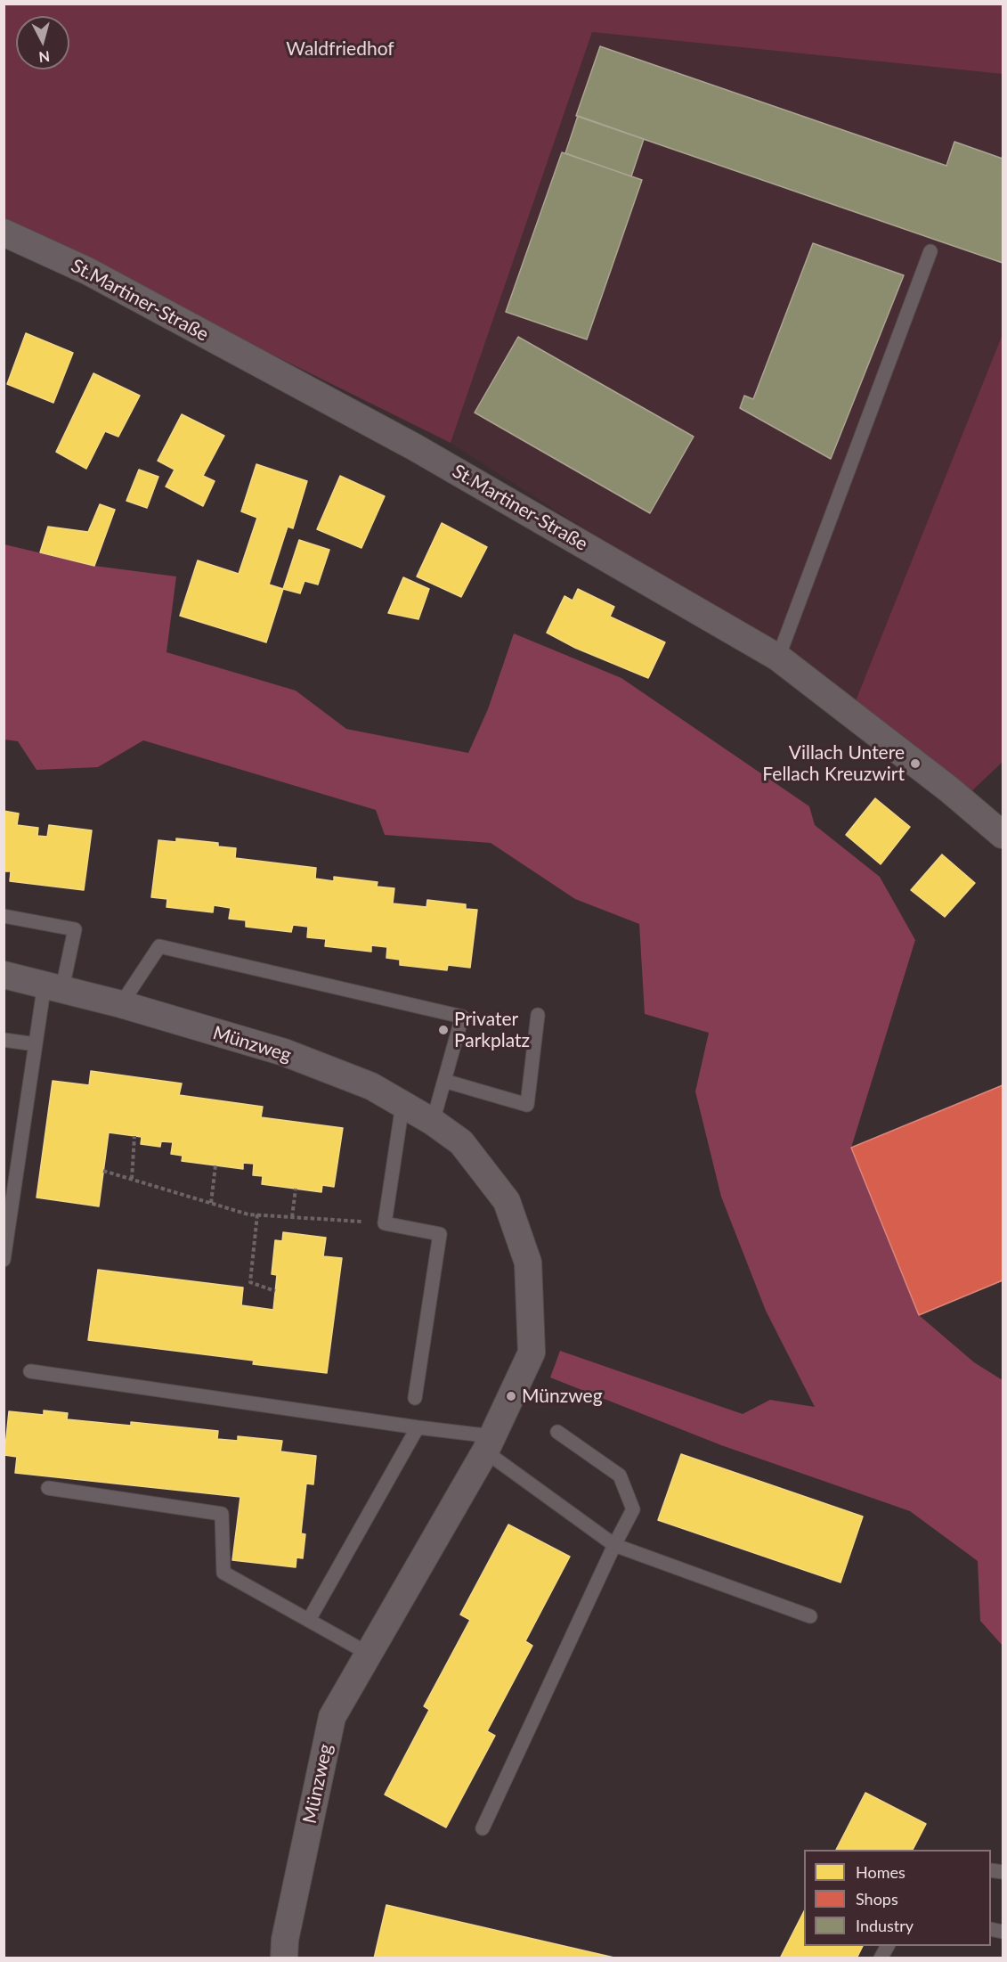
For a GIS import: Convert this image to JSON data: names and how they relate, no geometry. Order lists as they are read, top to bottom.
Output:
{
  "streets": {
    "street": ["St.Martiner-Straße", "Münzweg"]
  },
  "parks": ["Waldfriedhof"],
  "places": ["Villach Untere Fellach Kreuzwirt", "Privater Parkplatz", "Münzweg"],
  "legend": ["Homes", "Shops", "Industry"],
  "north": "bottom"
}
